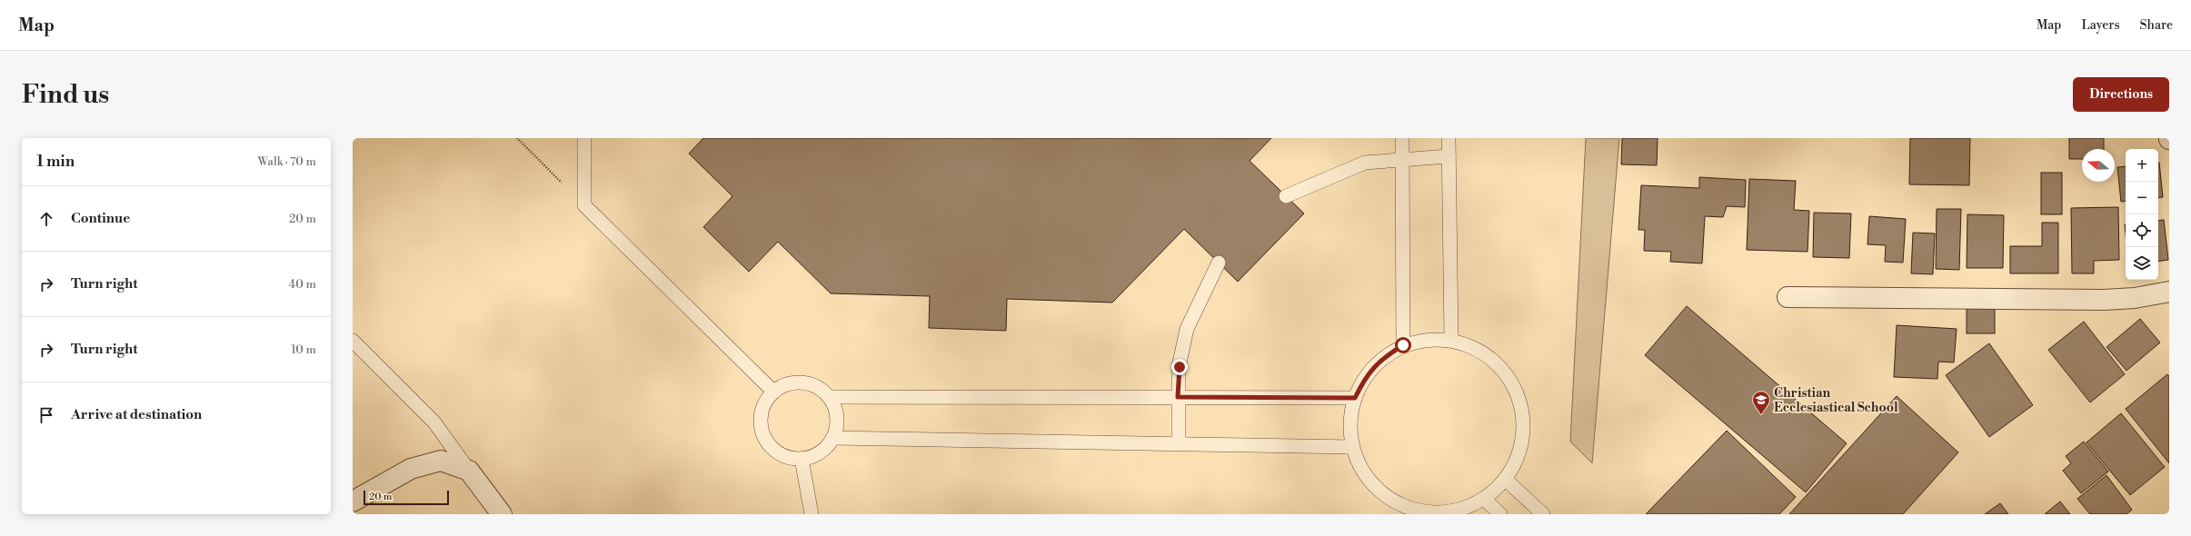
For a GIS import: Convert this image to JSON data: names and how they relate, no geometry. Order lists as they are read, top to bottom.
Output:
{
  "places": {
    "school or university": ["Christian Ecclesiastical School"]
  },
  "scale_bar": "20 m",
  "north": "left",
  "page": {
    "header": "Map",
    "nav": ["Map", "Layers", "Share"],
    "buttons": "Directions",
    "title": "Find us",
    "heading": ["1 min", "Walk · 70 m"],
    "map_buttons": ["+", "−"],
    "list": [
      ["Continue", "20 m"],
      ["Turn right", "40 m"],
      ["Turn right", "10 m"],
      "Arrive at destination"
    ],
    "scale": "20 m"
  }
}
